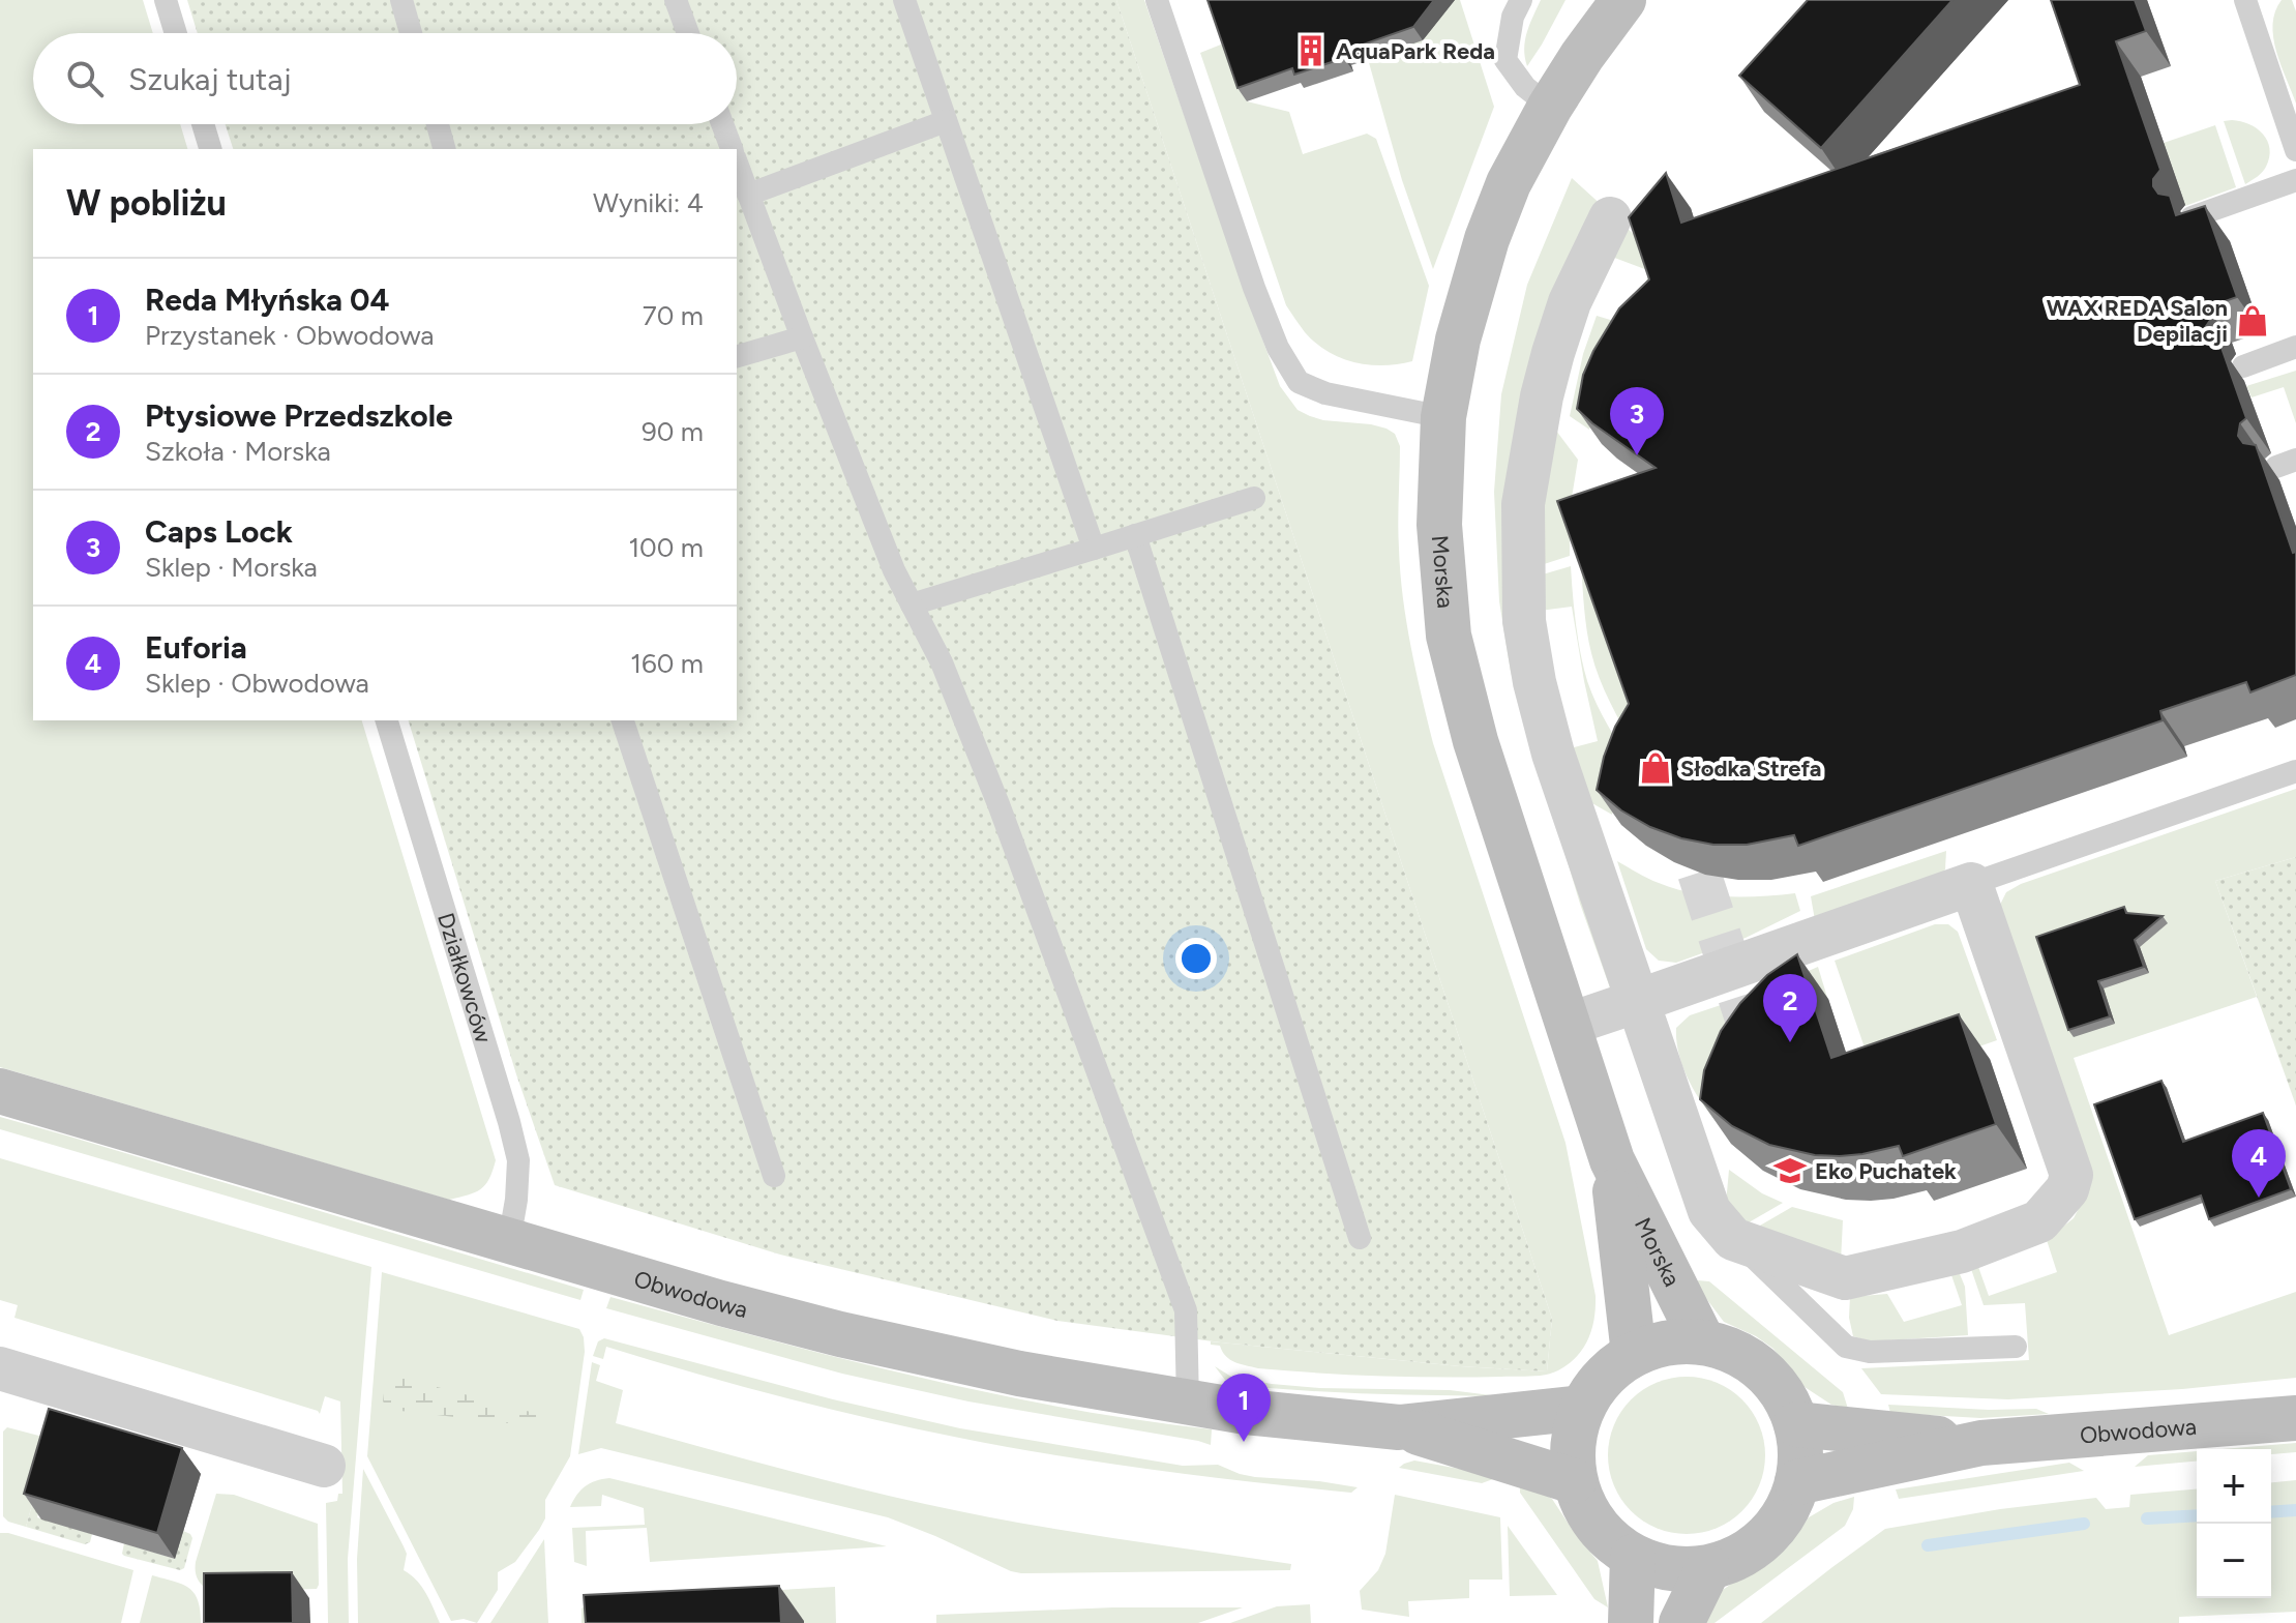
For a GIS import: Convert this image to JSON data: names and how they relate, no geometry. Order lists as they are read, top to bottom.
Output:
{
  "streets": {
    "main road": ["Morska", "Obwodowa"],
    "lane": ["Działkowców"]
  },
  "crossings": [
    ["Morska", "Obwodowa"],
    ["Działkowców", "Obwodowa"]
  ],
  "places": {
    "building": ["AquaPark Reda"],
    "shop": ["WAX REDA Salon Depilacji", "Słodka Strefa"],
    "school or university": ["Eko Puchatek"]
  },
  "page": {
    "search": "Szukaj tutaj",
    "heading": ["W pobliżu", "Wyniki: 4"],
    "list": [
      {
        "mark": "1",
        "name": "Reda Młyńska 04",
        "note": "Przystanek · Obwodowa",
        "value": "70 m"
      },
      {
        "mark": "2",
        "name": "Ptysiowe Przedszkole",
        "note": "Szkoła · Morska",
        "value": "90 m"
      },
      {
        "mark": "3",
        "name": "Caps Lock",
        "note": "Sklep · Morska",
        "value": "100 m"
      },
      {
        "mark": "4",
        "name": "Euforia",
        "note": "Sklep · Obwodowa",
        "value": "160 m"
      }
    ],
    "pins": [
      "3",
      "2",
      "4",
      "1"
    ],
    "map_buttons": ["+", "−"]
  }
}
